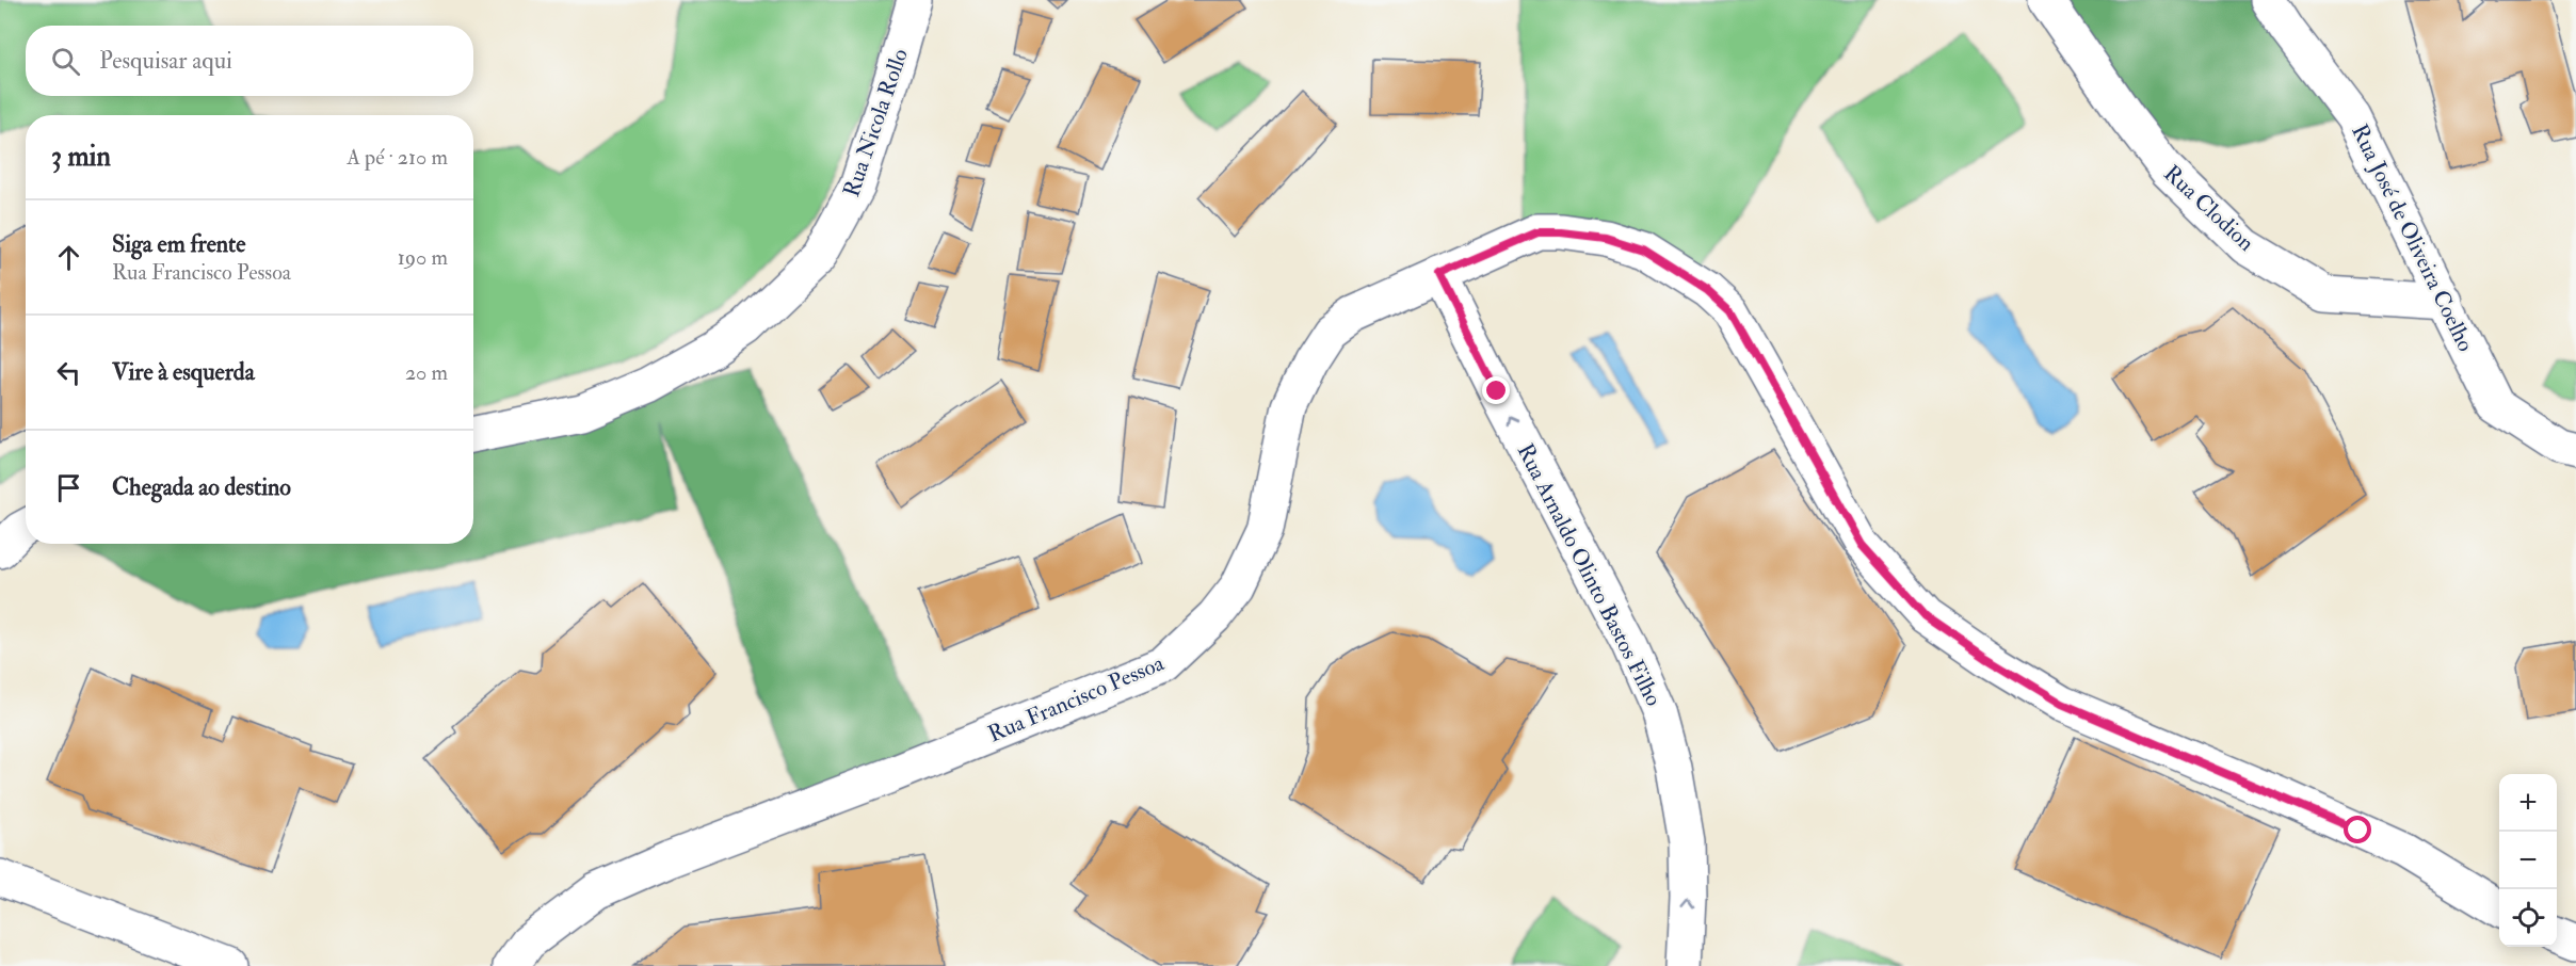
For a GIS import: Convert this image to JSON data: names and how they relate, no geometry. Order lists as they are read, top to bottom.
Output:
{
  "streets": {
    "street": [
      "Rua Nicola Rollo",
      "Rua Clodion",
      "Rua José de Oliveira Coelho",
      "Rua Arnaldo Olinto Bastos Filho",
      "Rua Francisco Pessoa"
    ]
  },
  "crossings": [
    ["Rua Clodion", "Rua José de Oliveira Coelho"],
    ["Rua Arnaldo Olinto Bastos Filho", "Rua Francisco Pessoa"]
  ],
  "one_way": ["Rua Arnaldo Olinto Bastos Filho"],
  "page": {
    "search": "Pesquisar aqui",
    "heading": ["3 min", "A pé · 210 m"],
    "list": [
      ["Siga em frente", "Rua Francisco Pessoa", "190 m"],
      ["Vire à esquerda", "20 m"],
      "Chegada ao destino"
    ],
    "map_buttons": ["+", "−"]
  }
}
